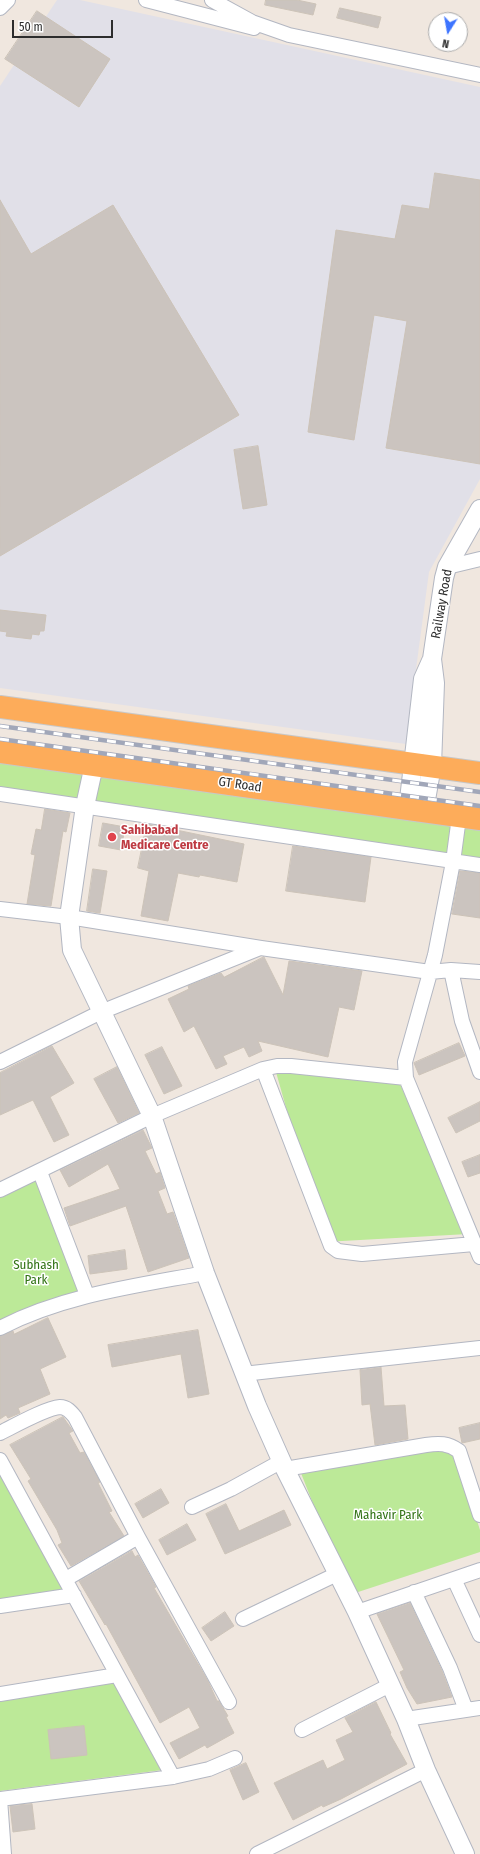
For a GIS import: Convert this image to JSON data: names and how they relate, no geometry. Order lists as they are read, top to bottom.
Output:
{
  "streets": {
    "highway": ["GT Road"],
    "street": ["Railway Road"]
  },
  "crossings": [
    ["Railway Road", "GT Road"]
  ],
  "parks": ["Subhash Park", "Mahavir Park"],
  "places": ["Sahibabad Medicare Centre"],
  "scale_bar": "50 m",
  "north": "bottom"
}
